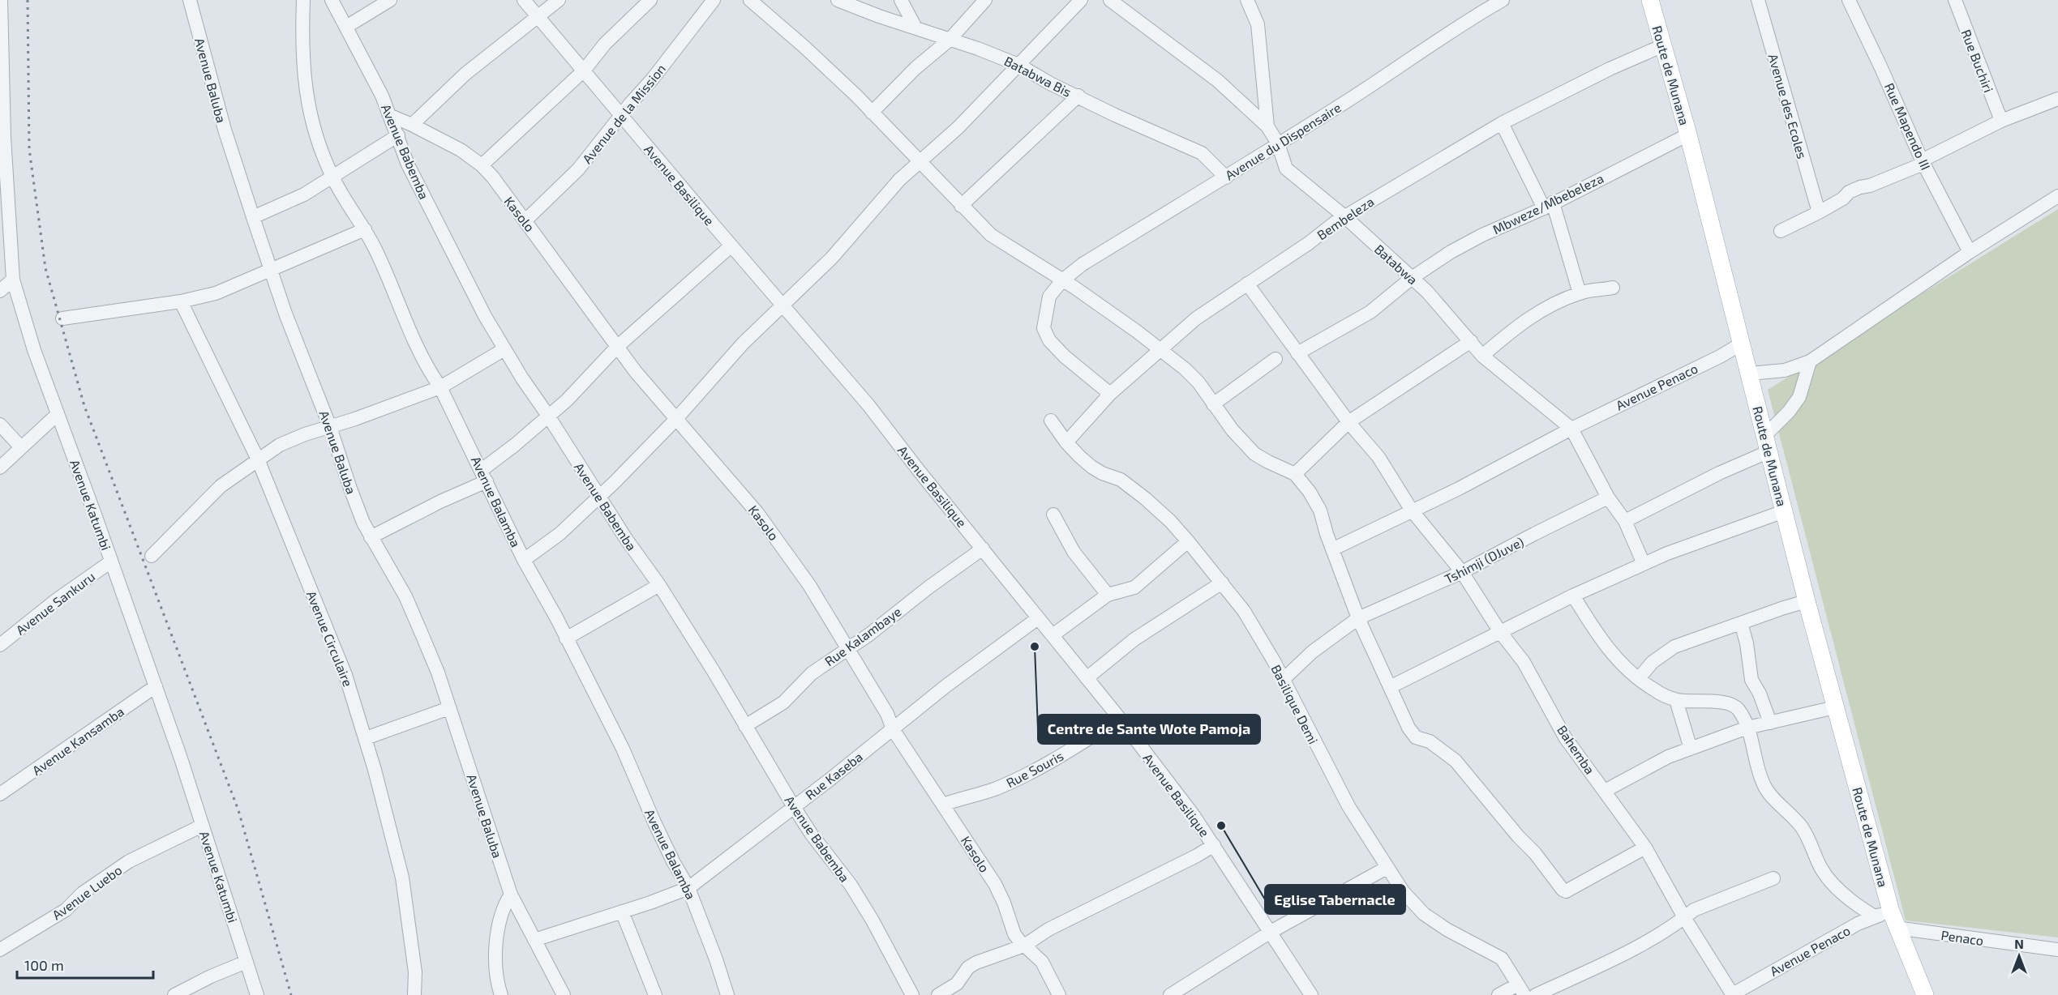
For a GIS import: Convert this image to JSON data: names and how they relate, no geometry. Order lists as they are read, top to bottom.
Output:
{
  "streets": {
    "main road": ["Route de Munana"],
    "street": [
      "Rue Buchiri",
      "Batabwa Bis",
      "Avenue Baluba",
      "Avenue des Ecoles",
      "Avenue de la Mission",
      "Rue Mapendo III",
      "Avenue du Dispensaire",
      "Avenue Babemba",
      "Avenue Basilique",
      "Mbweze/Mbebeleza",
      "Kasolo",
      "Bembeleza",
      "Batabwa",
      "Avenue Penaco",
      "Avenue Balamba",
      "Avenue Katumbi",
      "Tshimji (DJuve)",
      "Avenue Sankuru",
      "Rue Kalambaye",
      "Avenue Circulaire",
      "Basilique Demi",
      "Avenue Kansamba",
      "Bahemba",
      "Rue Souris",
      "Rue Kaseba",
      "Avenue Luebo",
      "Penaco"
    ]
  },
  "crossings": [
    ["Route de Munana", "Mbweze/Mbebeleza"],
    ["Route de Munana", "Bembeleza"],
    ["Route de Munana", "Avenue Penaco"],
    ["Route de Munana", "Penaco"],
    ["Batabwa Bis", "Avenue du Dispensaire"],
    ["Avenue Baluba", "Rue Kaseba"],
    ["Avenue de la Mission", "Avenue Basilique"],
    ["Avenue de la Mission", "Kasolo"],
    ["Avenue du Dispensaire", "Bembeleza"],
    ["Avenue du Dispensaire", "Batabwa"],
    ["Avenue Babemba", "Kasolo"],
    ["Avenue Babemba", "Rue Kalambaye"],
    ["Avenue Babemba", "Rue Kaseba"],
    ["Avenue Basilique", "Rue Kalambaye"],
    ["Avenue Basilique", "Rue Souris"],
    ["Avenue Basilique", "Rue Kaseba"],
    ["Mbweze/Mbebeleza", "Batabwa"],
    ["Mbweze/Mbebeleza", "Bahemba"],
    ["Kasolo", "Rue Kalambaye"],
    ["Kasolo", "Rue Souris"],
    ["Kasolo", "Rue Kaseba"],
    ["Bembeleza", "Batabwa"],
    ["Bembeleza", "Basilique Demi"],
    ["Bembeleza", "Bahemba"],
    ["Batabwa", "Avenue Penaco"],
    ["Batabwa", "Tshimji (DJuve)"],
    ["Avenue Penaco", "Bahemba"],
    ["Avenue Penaco", "Penaco"],
    ["Avenue Balamba", "Rue Kaseba"],
    ["Avenue Katumbi", "Avenue Sankuru"],
    ["Avenue Katumbi", "Avenue Kansamba"],
    ["Avenue Katumbi", "Avenue Luebo"],
    ["Tshimji (DJuve)", "Basilique Demi"],
    ["Tshimji (DJuve)", "Bahemba"]
  ],
  "places": ["Centre de Sante Wote Pamoja", "Eglise Tabernacle"],
  "scale_bar": "100 m",
  "north": "top"
}
